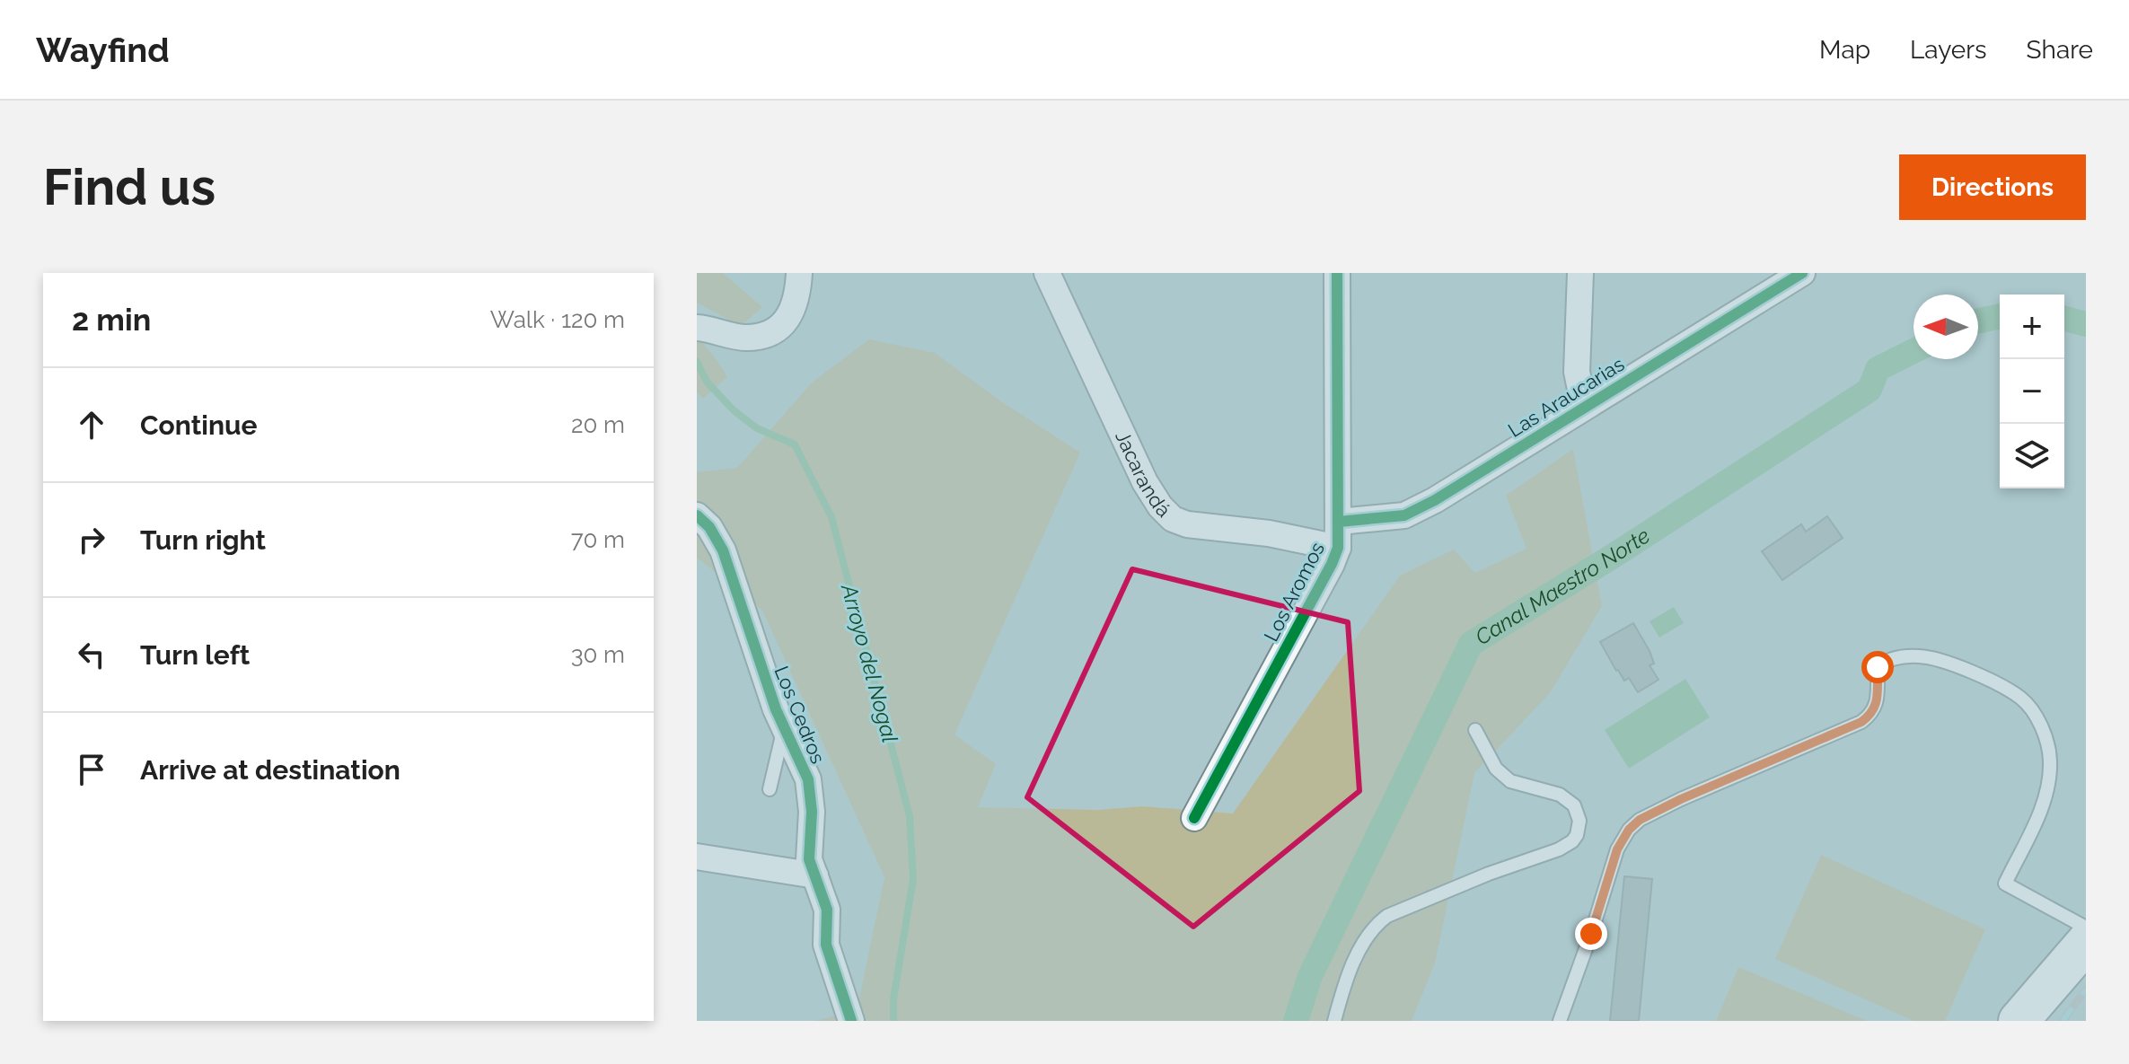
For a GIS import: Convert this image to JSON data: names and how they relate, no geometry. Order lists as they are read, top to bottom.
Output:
{
  "streets": {
    "street": [
      "Las Araucarias",
      "Jacarandá",
      "Los Aromos",
      "Los Cedros"
    ]
  },
  "crossings": [
    ["Las Araucarias", "Los Aromos"],
    ["Jacarandá", "Los Aromos"]
  ],
  "water": ["Canal Maestro Norte", "Arroyo del Nogal"],
  "north": "left",
  "page": {
    "header": "Wayfind",
    "nav": ["Map", "Layers", "Share"],
    "buttons": "Directions",
    "title": "Find us",
    "heading": ["2 min", "Walk · 120 m"],
    "map_buttons": ["+", "−"],
    "list": [
      ["Continue", "20 m"],
      ["Turn right", "70 m"],
      ["Turn left", "30 m"],
      "Arrive at destination"
    ]
  }
}
